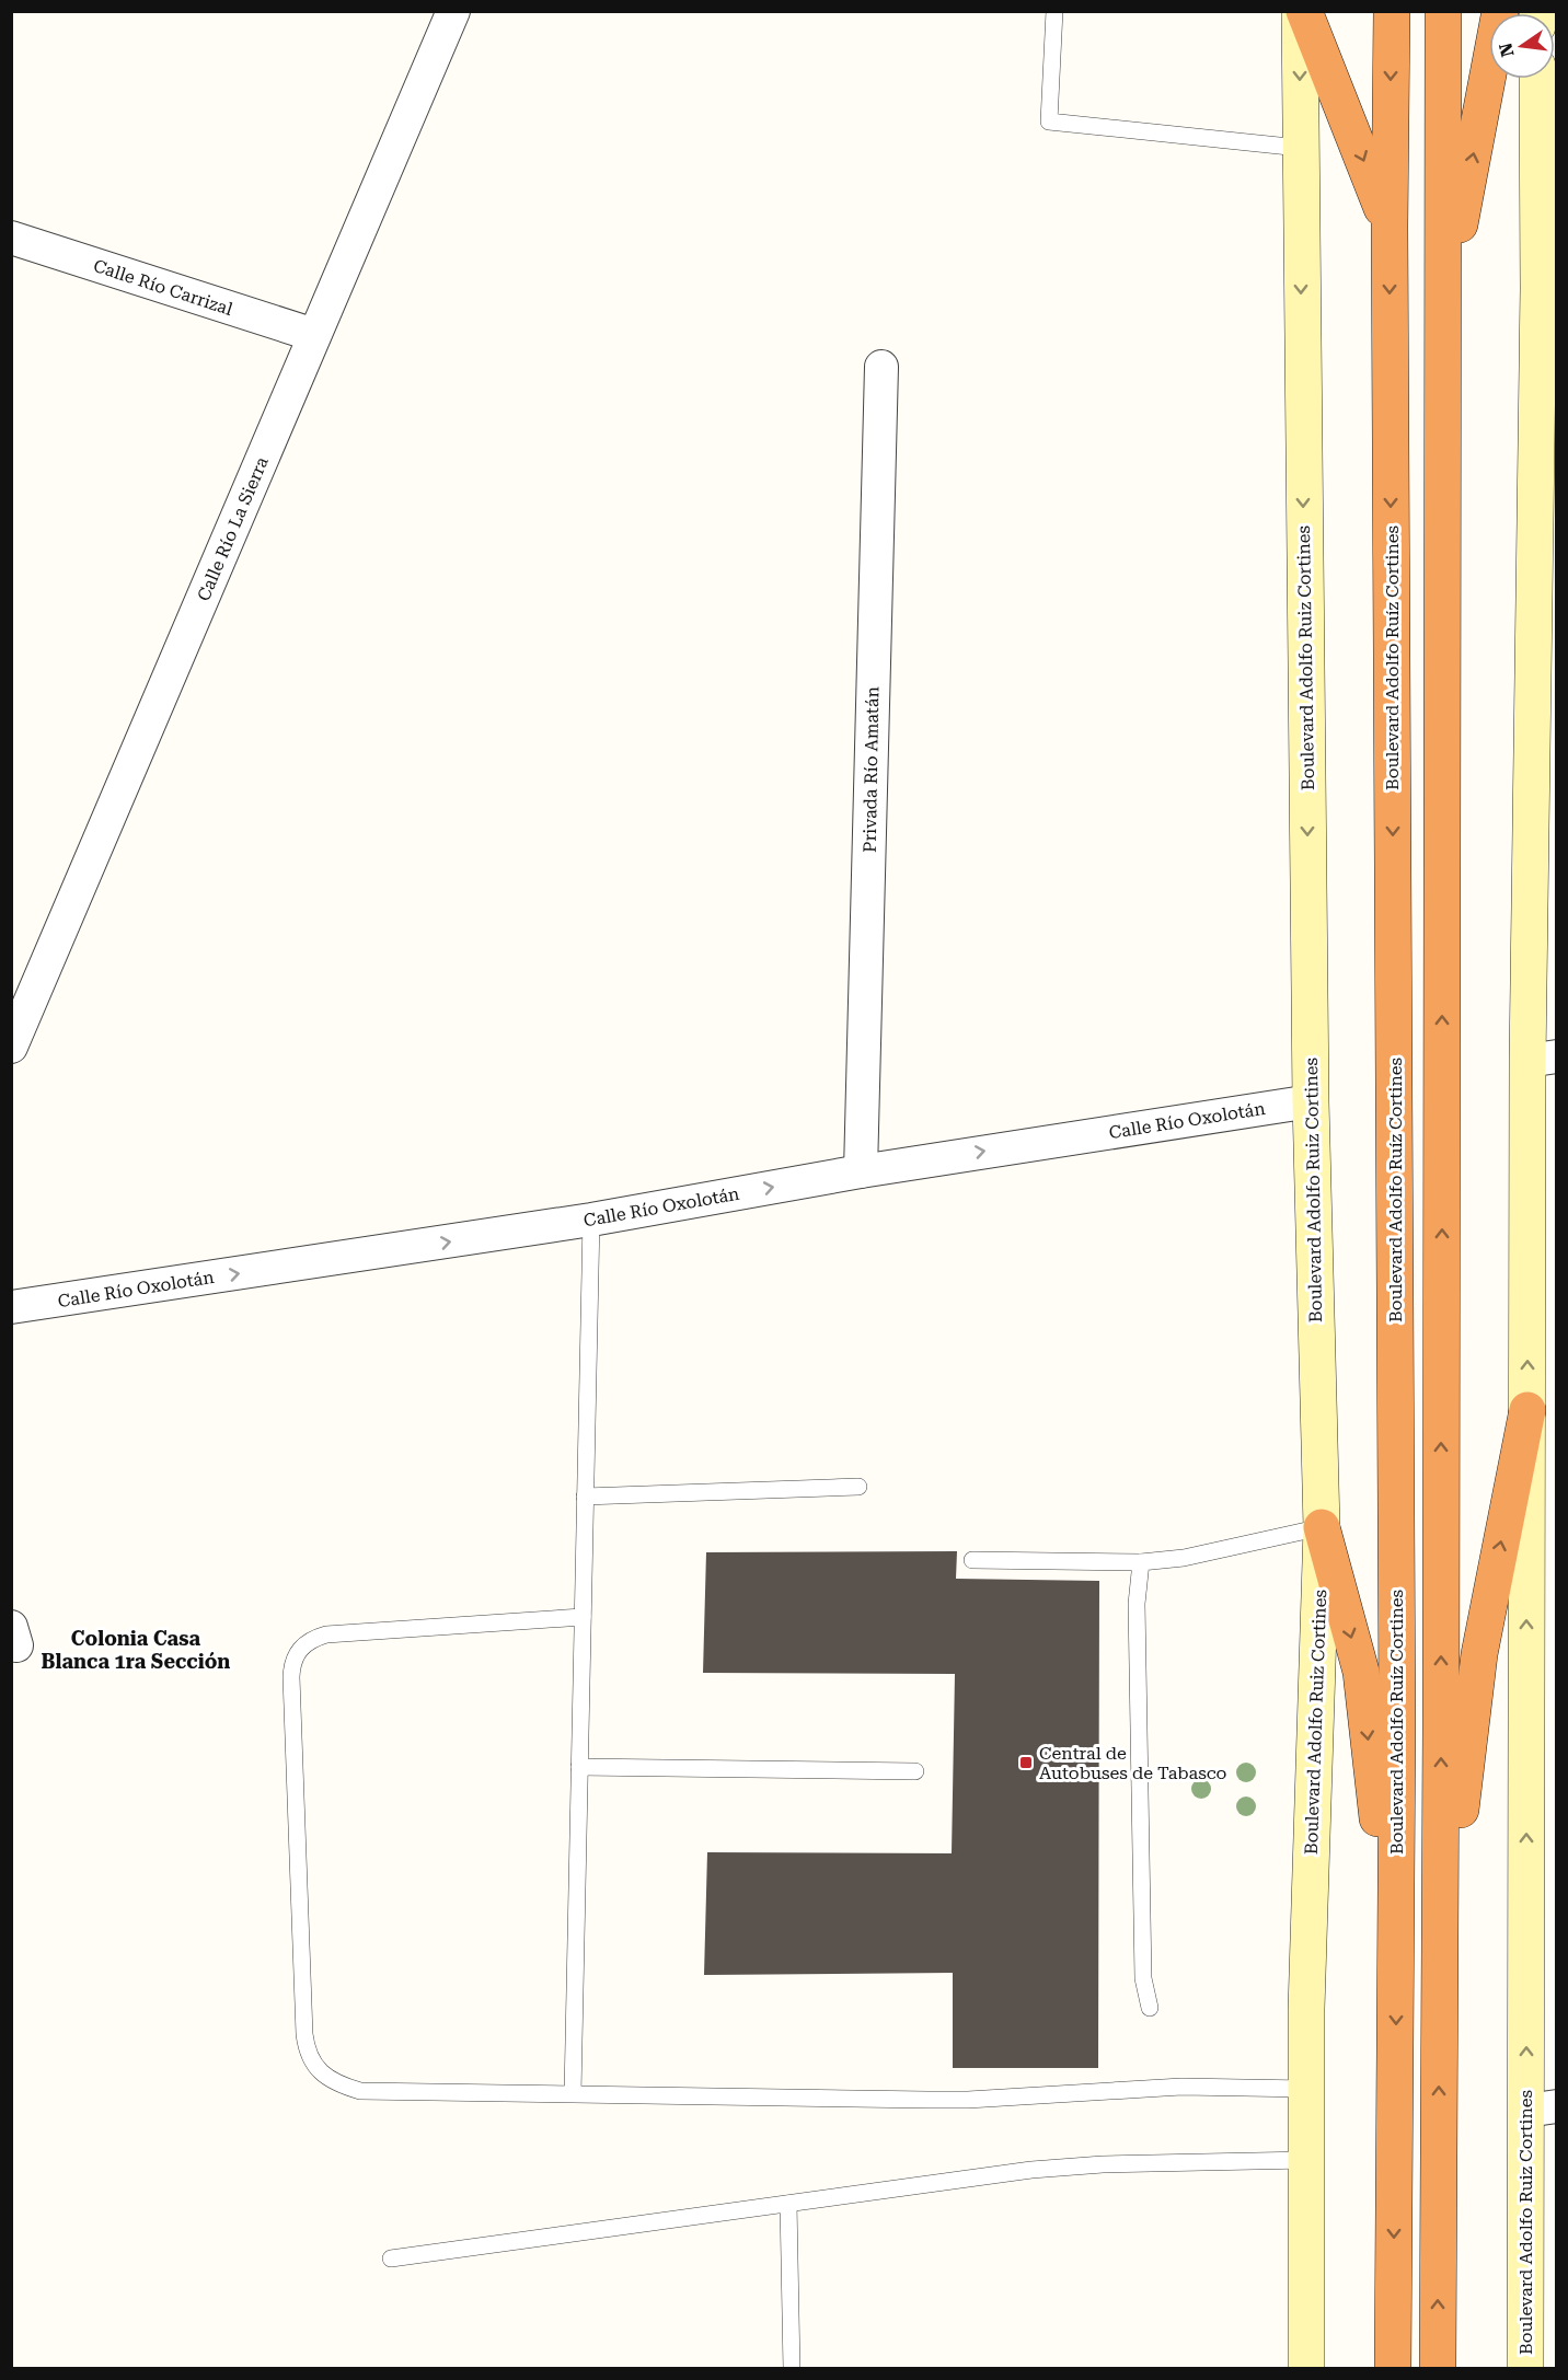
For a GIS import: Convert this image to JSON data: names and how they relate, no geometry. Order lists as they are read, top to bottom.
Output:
{
  "streets": {
    "highway": ["Boulevard Adolfo Ruíz Cortines"],
    "main road": ["Boulevard Adolfo Ruiz Cortines"],
    "street": [
      "Calle Río Carrizal",
      "Calle Río La Sierra",
      "Privada Río Amatán",
      "Calle Río Oxolotán"
    ]
  },
  "crossings": [
    ["Calle Río Carrizal", "Calle Río La Sierra"],
    ["Boulevard Adolfo Ruiz Cortines", "Calle Río Oxolotán"],
    ["Privada Río Amatán", "Calle Río Oxolotán"]
  ],
  "one_way": ["Calle Río Oxolotán"],
  "districts": ["Colonia Casa Blanca 1ra Sección"],
  "places": {
    "transit": ["Central de Autobuses de Tabasco"]
  },
  "north": "left"
}
